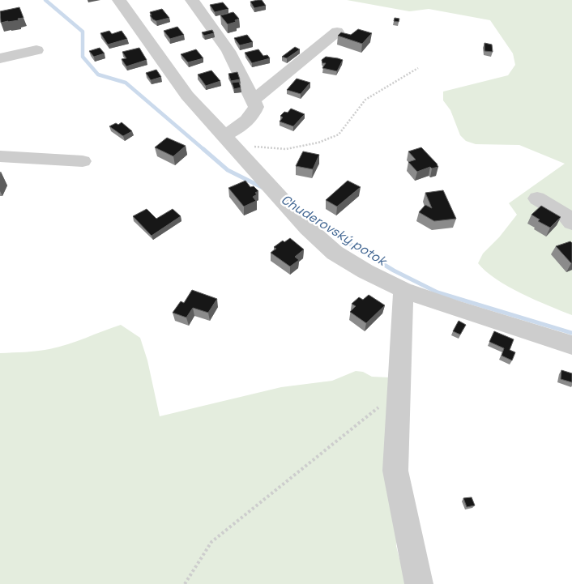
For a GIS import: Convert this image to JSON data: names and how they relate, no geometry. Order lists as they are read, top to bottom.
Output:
{
  "water": ["Chuderovský potok"]
}
